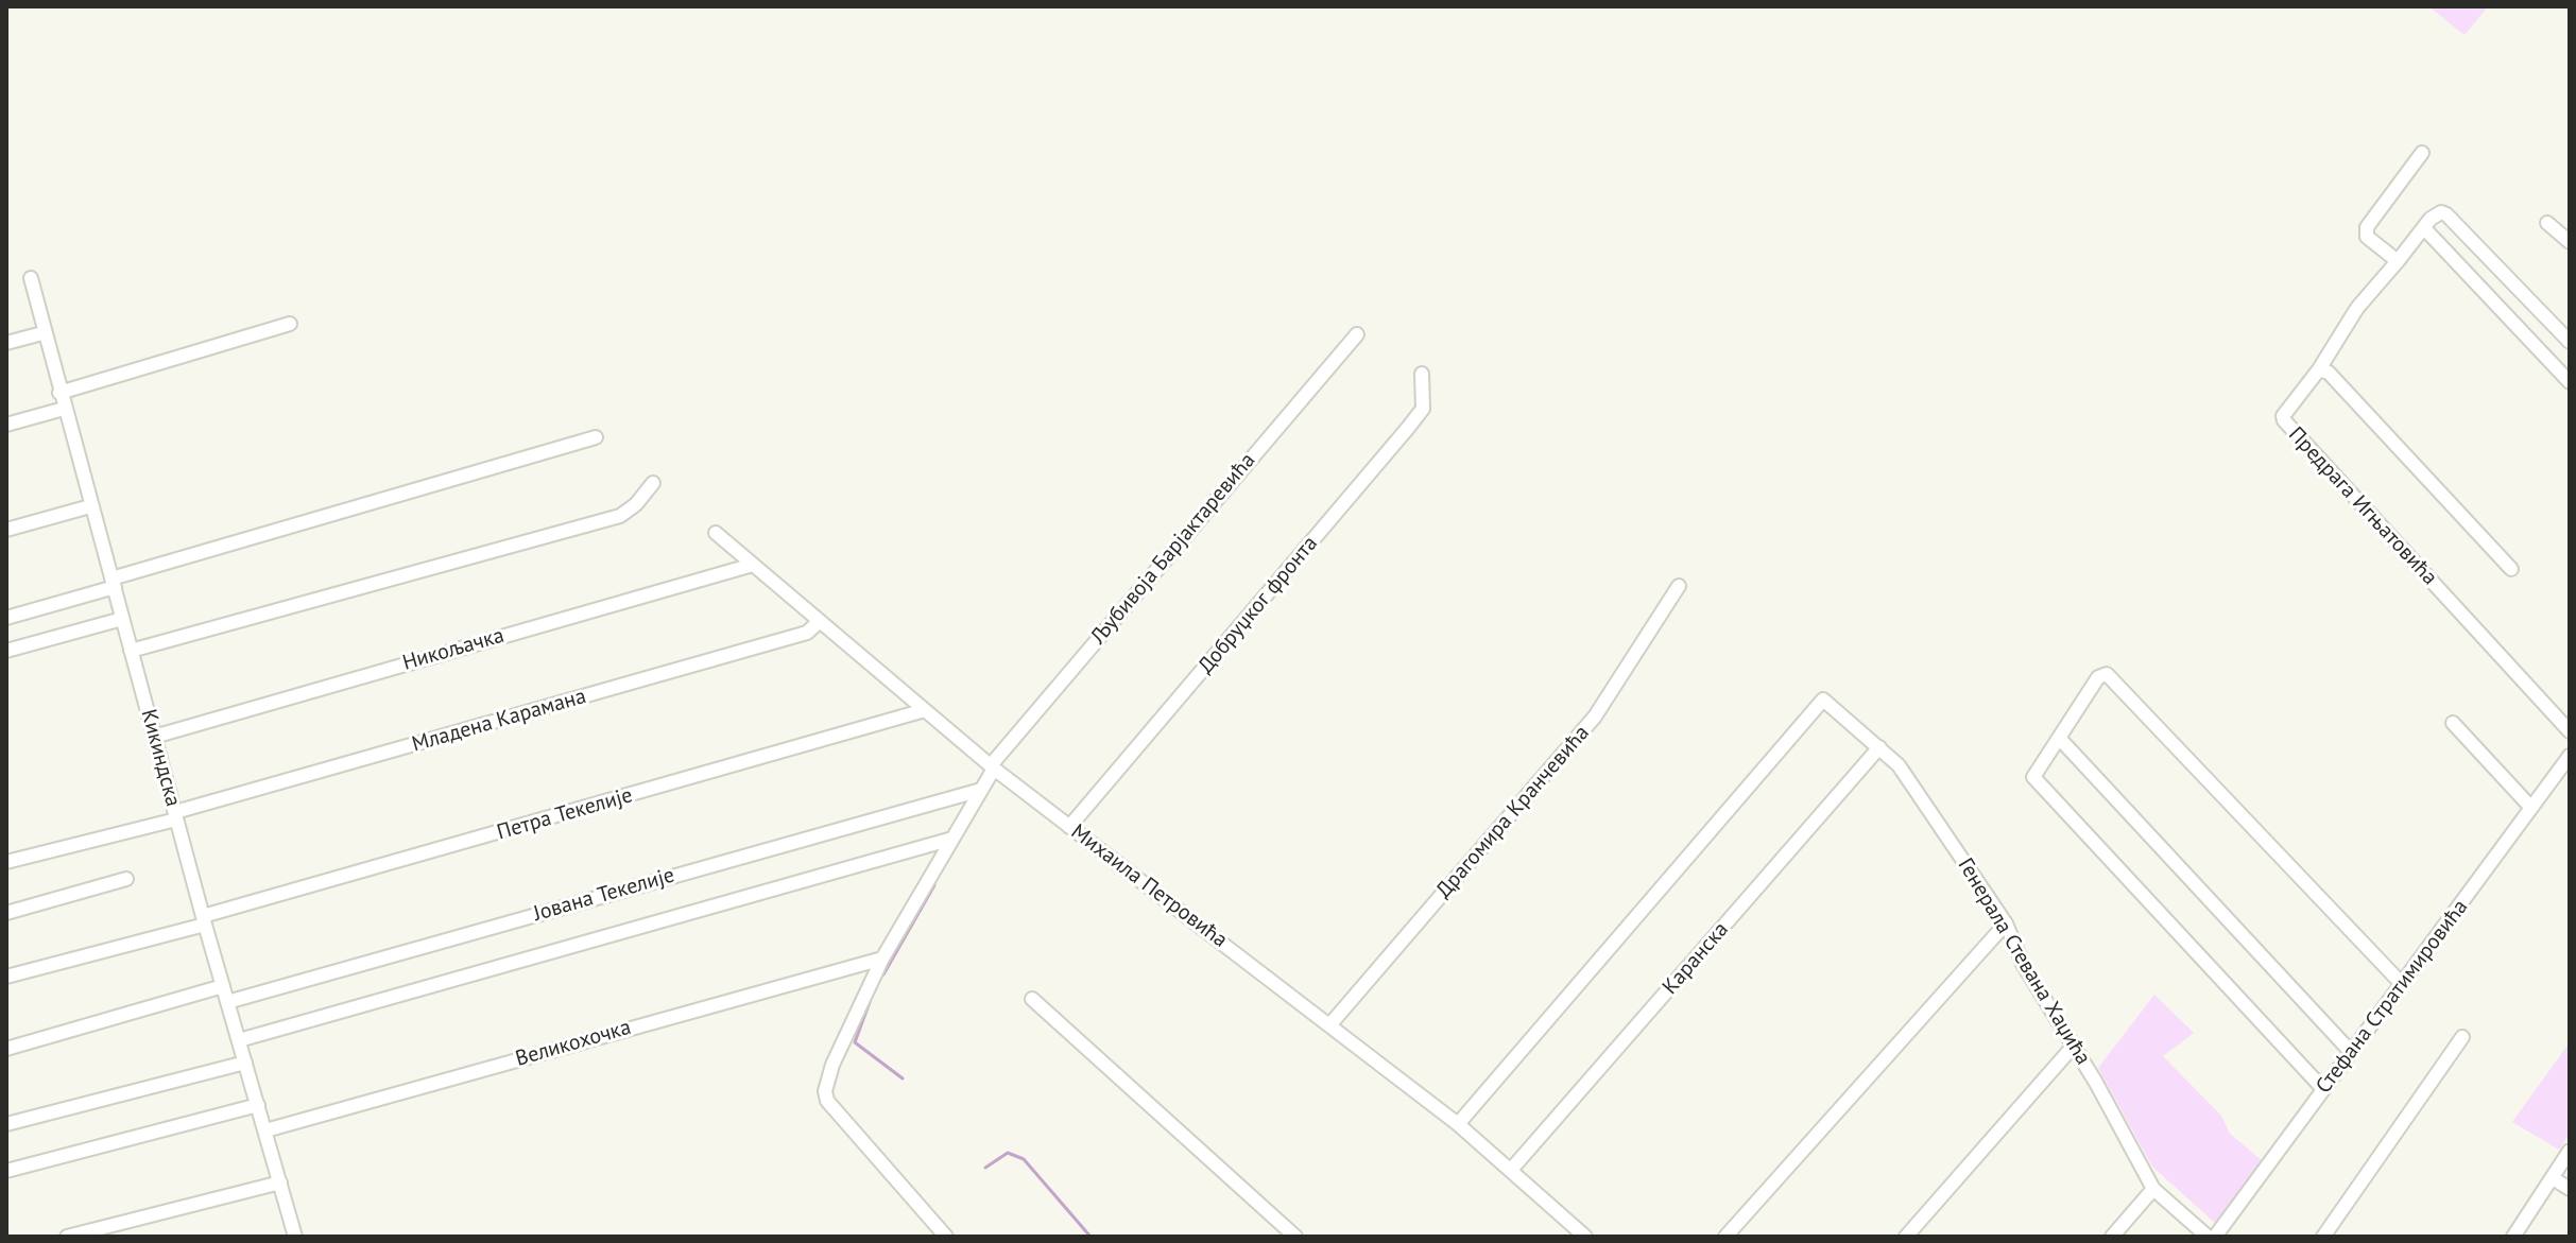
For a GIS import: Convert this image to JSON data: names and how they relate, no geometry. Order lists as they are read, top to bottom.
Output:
{
  "streets": {
    "street": [
      "Предрага Игњатовића",
      "Љубивоја Барјактаревића",
      "Добруџког фронта",
      "Никољачка",
      "Младена Карамана",
      "Кикиндска",
      "Драгомира Кранчевића",
      "Петра Текелије",
      "Михаила Петровића",
      "Јована Текелије",
      "Каранска",
      "Генерала Стевана Хаџића",
      "Стефана Стратимировића",
      "Великохочка"
    ]
  },
  "crossings": [
    ["Љубивоја Барјактаревића", "Михаила Петровића"],
    ["Љубивоја Барјактаревића", "Јована Текелије"],
    ["Љубивоја Барјактаревића", "Великохочка"],
    ["Добруџког фронта", "Михаила Петровића"],
    ["Никољачка", "Кикиндска"],
    ["Никољачка", "Михаила Петровића"],
    ["Младена Карамана", "Кикиндска"],
    ["Младена Карамана", "Михаила Петровића"],
    ["Кикиндска", "Петра Текелије"],
    ["Кикиндска", "Јована Текелије"],
    ["Кикиндска", "Великохочка"],
    ["Драгомира Кранчевића", "Михаила Петровића"],
    ["Петра Текелије", "Михаила Петровића"],
    ["Михаила Петровића", "Каранска"],
    ["Михаила Петровића", "Генерала Стевана Хаџића"],
    ["Каранска", "Генерала Стевана Хаџића"]
  ]
}
